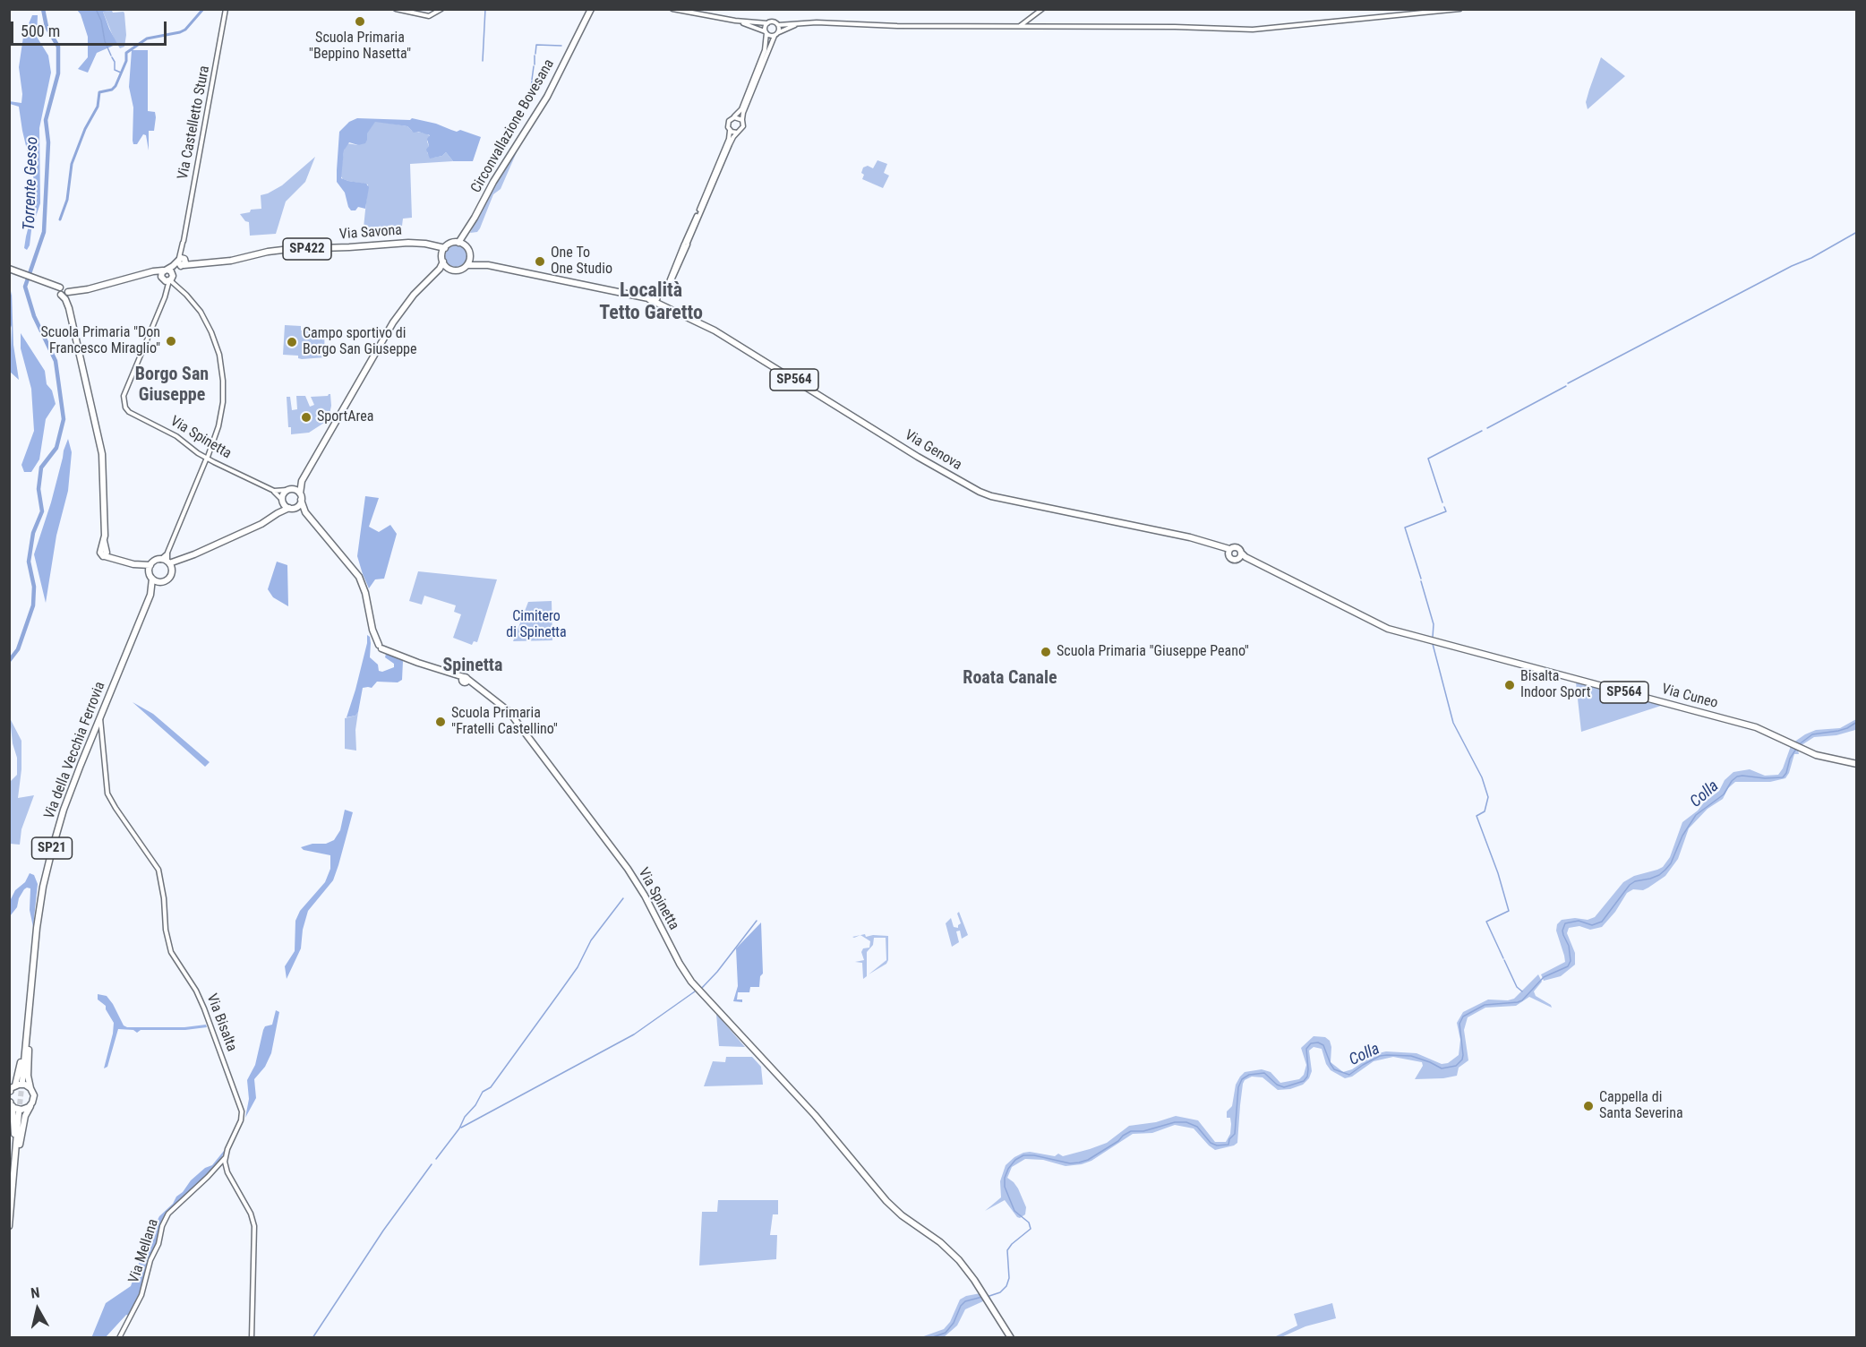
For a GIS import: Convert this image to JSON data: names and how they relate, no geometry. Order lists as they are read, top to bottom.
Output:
{
  "streets": {
    "main road": [
      "Circonvallazione Bovesana",
      "Via Savona",
      "SP422",
      "SP564",
      "Via Spinetta",
      "Via Genova",
      "Via Cuneo",
      "Via della Vecchia Ferrovia",
      "SP21"
    ],
    "street": ["Via Castelletto Stura", "Via Bisalta", "Via Mellana"]
  },
  "crossings": [
    ["Via Castelletto Stura", "Via Savona"],
    ["Circonvallazione Bovesana", "Via Savona"],
    ["SP564", "Via Genova"],
    ["SP564", "Via Cuneo"],
    ["Via della Vecchia Ferrovia", "Via Bisalta"],
    ["Via Bisalta", "Via Mellana"]
  ],
  "districts": [
    "Località Tetto Garetto",
    "Borgo San Giuseppe",
    "Spinetta",
    "Roata Canale"
  ],
  "water": ["Torrente Gesso", "Colla"],
  "parks": ["Cimitero di Spinetta"],
  "places": [
    "Scuola Primaria \"Beppino Nasetta\"",
    "One To One Studio",
    "Scuola Primaria \"Don Francesco Miraglio\"",
    "Campo sportivo di Borgo San Giuseppe",
    "SportArea",
    "Scuola Primaria \"Giuseppe Peano\"",
    "Bisalta Indoor Sport",
    "Scuola Primaria \"Fratelli Castellino\"",
    "Cappella di Santa Severina"
  ],
  "scale_bar": "500 m",
  "north": "top"
}
